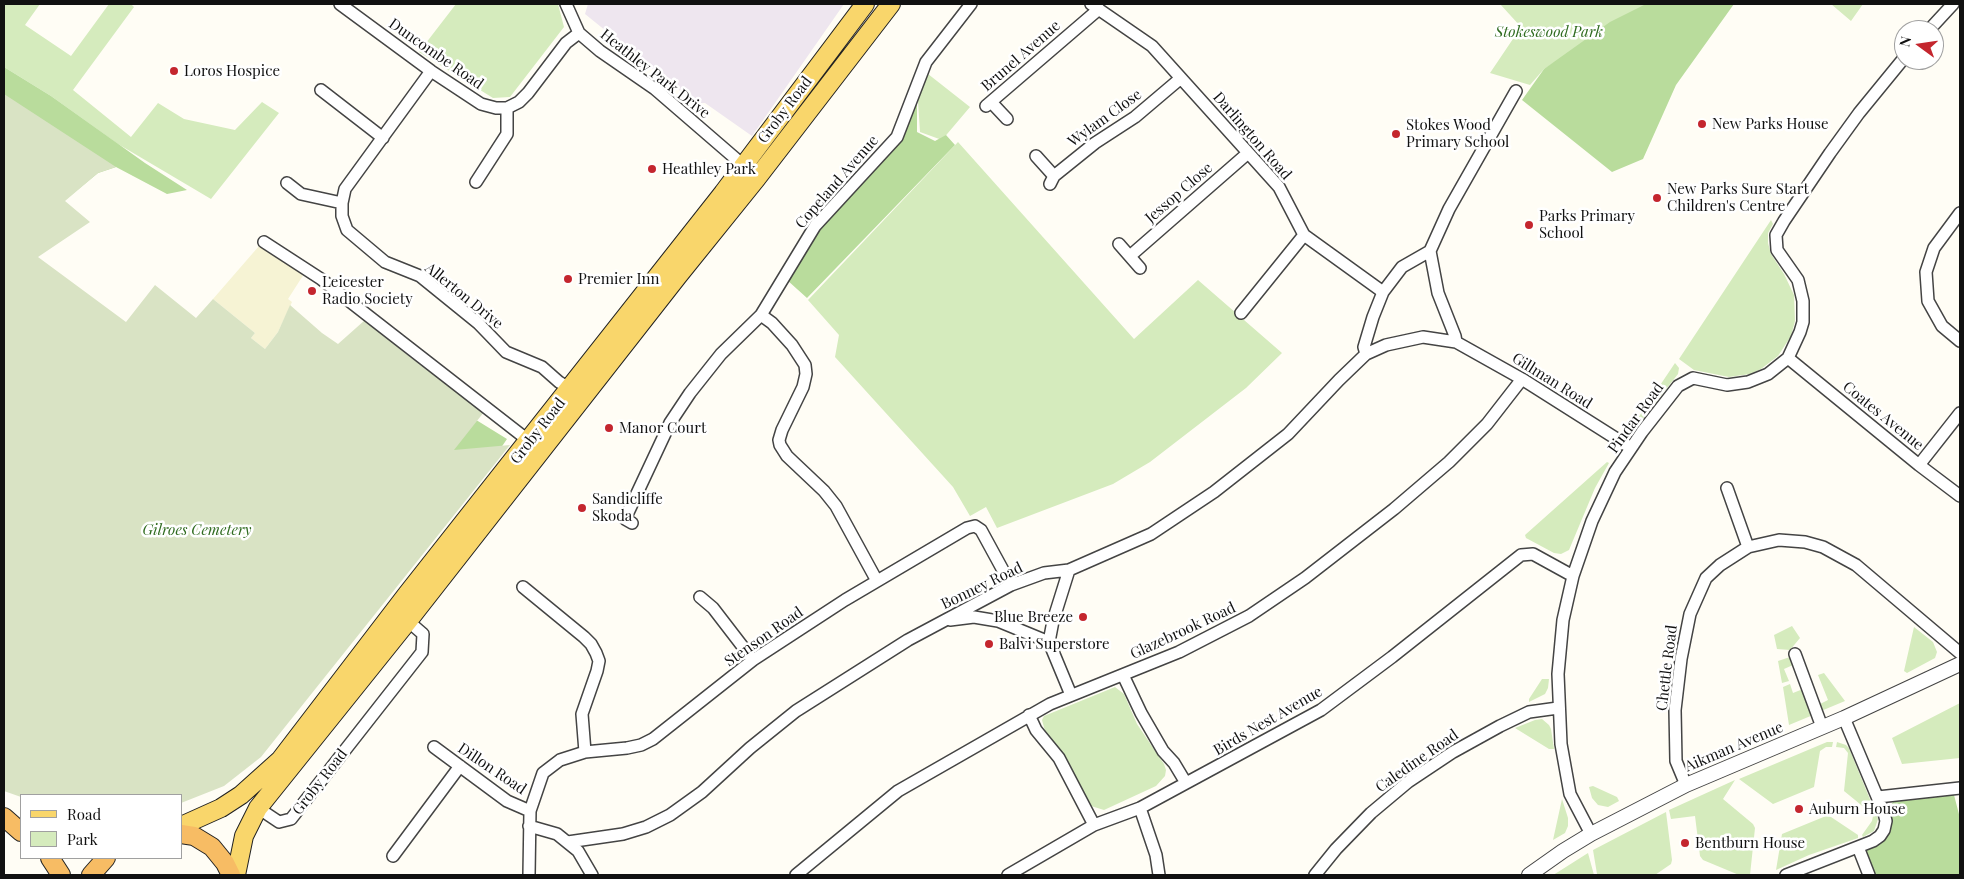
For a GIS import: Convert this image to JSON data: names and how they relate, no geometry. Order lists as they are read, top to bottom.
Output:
{
  "streets": {
    "main road": ["Groby Road"],
    "street": [
      "Duncombe Road",
      "Brunel Avenue",
      "Heathley Park Drive",
      "Wylam Close",
      "Darlington Road",
      "Copeland Avenue",
      "Jessop Close",
      "Allerton Drive",
      "Gillman Road",
      "Coates Avenue",
      "Pindar Road",
      "Bonney Road",
      "Glazebrook Road",
      "Stenson Road",
      "Chettle Road",
      "Birds Nest Avenue",
      "Aikman Avenue",
      "Caledine Road",
      "Dillon Road"
    ]
  },
  "crossings": [
    ["Brunel Avenue", "Darlington Road"],
    ["Heathley Park Drive", "Groby Road"],
    ["Groby Road", "Allerton Drive"],
    ["Wylam Close", "Darlington Road"],
    ["Darlington Road", "Jessop Close"],
    ["Gillman Road", "Pindar Road"],
    ["Gillman Road", "Bonney Road"],
    ["Gillman Road", "Glazebrook Road"],
    ["Coates Avenue", "Pindar Road"],
    ["Pindar Road", "Birds Nest Avenue"],
    ["Pindar Road", "Aikman Avenue"],
    ["Pindar Road", "Caledine Road"],
    ["Bonney Road", "Stenson Road"],
    ["Stenson Road", "Dillon Road"],
    ["Chettle Road", "Aikman Avenue"]
  ],
  "parks": ["Stokeswood Park", "Gilroes Cemetery"],
  "places": [
    "Loros Hospice",
    "New Parks House",
    "Stokes Wood Primary School",
    "Heathley Park",
    "New Parks Sure Start Children's Centre",
    "Parks Primary School",
    "Premier Inn",
    "Leicester Radio Society",
    "Manor Court",
    "Sandicliffe Skoda",
    "Blue Breeze",
    "Balvi Superstore",
    "Auburn House",
    "Bentburn House"
  ],
  "legend": ["Road", "Park"],
  "north": "left"
}
